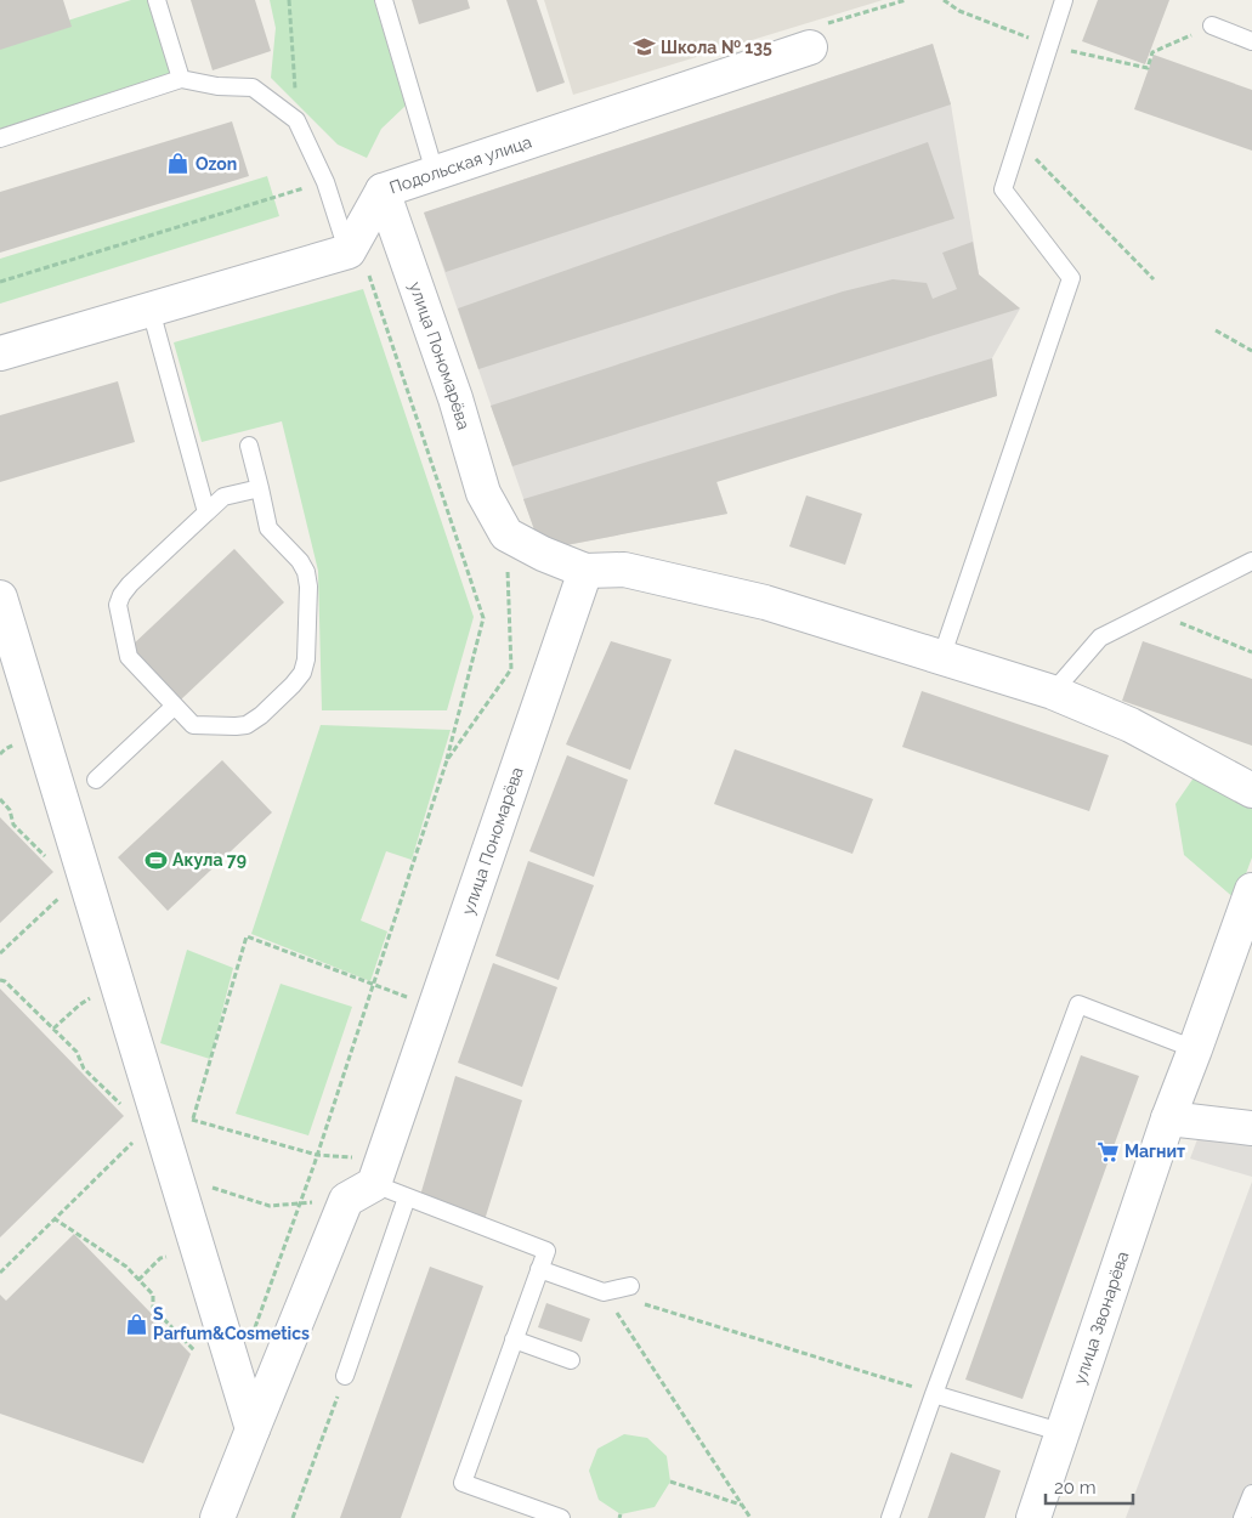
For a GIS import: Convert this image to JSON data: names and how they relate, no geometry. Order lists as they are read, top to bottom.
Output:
{
  "streets": {
    "street": ["Подольская улица", "улица Пономарёва", "улица Звонарёва"]
  },
  "crossings": [
    ["Подольская улица", "улица Пономарёва"]
  ],
  "places": {
    "school or university": ["Школа № 135"],
    "shop": ["Ozon", "S Parfum&Cosmetics"],
    "sports": ["Акула 79"],
    "supermarket": ["Магнит"]
  },
  "scale_bar": "20 m"
}
